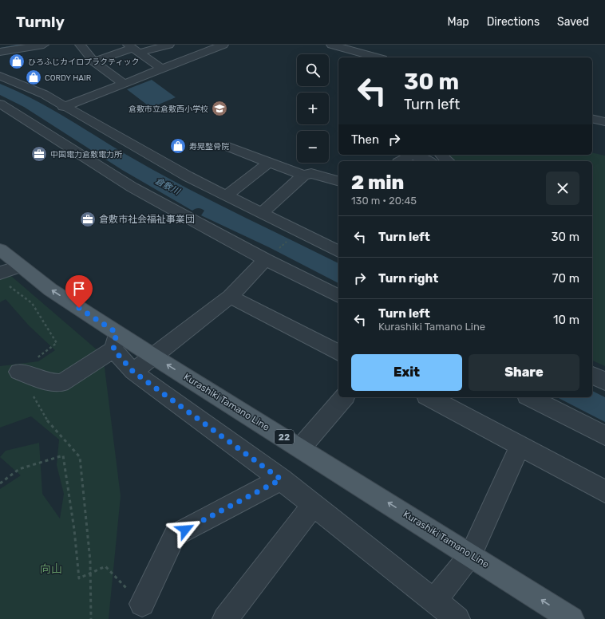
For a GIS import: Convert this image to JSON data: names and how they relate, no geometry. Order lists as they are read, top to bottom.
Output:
{
  "streets": {
    "main road": ["Kurashiki Tamano Line", "22"]
  },
  "one_way": ["Kurashiki Tamano Line"],
  "water": ["倉敷川"],
  "parks": ["向山"],
  "places": {
    "shop": ["ひろふじカイロプラクティック", "CORDY HAIR", "寿晃整骨院"],
    "school or university": ["倉敷市立倉敷西小学校"],
    "office": ["中国電力倉敷電力所", "倉敷市社会福祉事業団"]
  },
  "page": {
    "header": "Turnly",
    "nav": ["Map", "Directions", "Saved"],
    "map_buttons": ["+", "−"],
    "turn": ["30 m", "Turn left"],
    "then": "Then",
    "heading": ["2 min", "130 m · 20:45"],
    "list": [
      {
        "name": "Turn left",
        "value": "30 m"
      },
      {
        "name": "Turn right",
        "value": "70 m"
      },
      {
        "name": "Turn left",
        "note": "Kurashiki Tamano Line",
        "value": "10 m"
      }
    ],
    "buttons": ["Exit", "Share"]
  }
}
